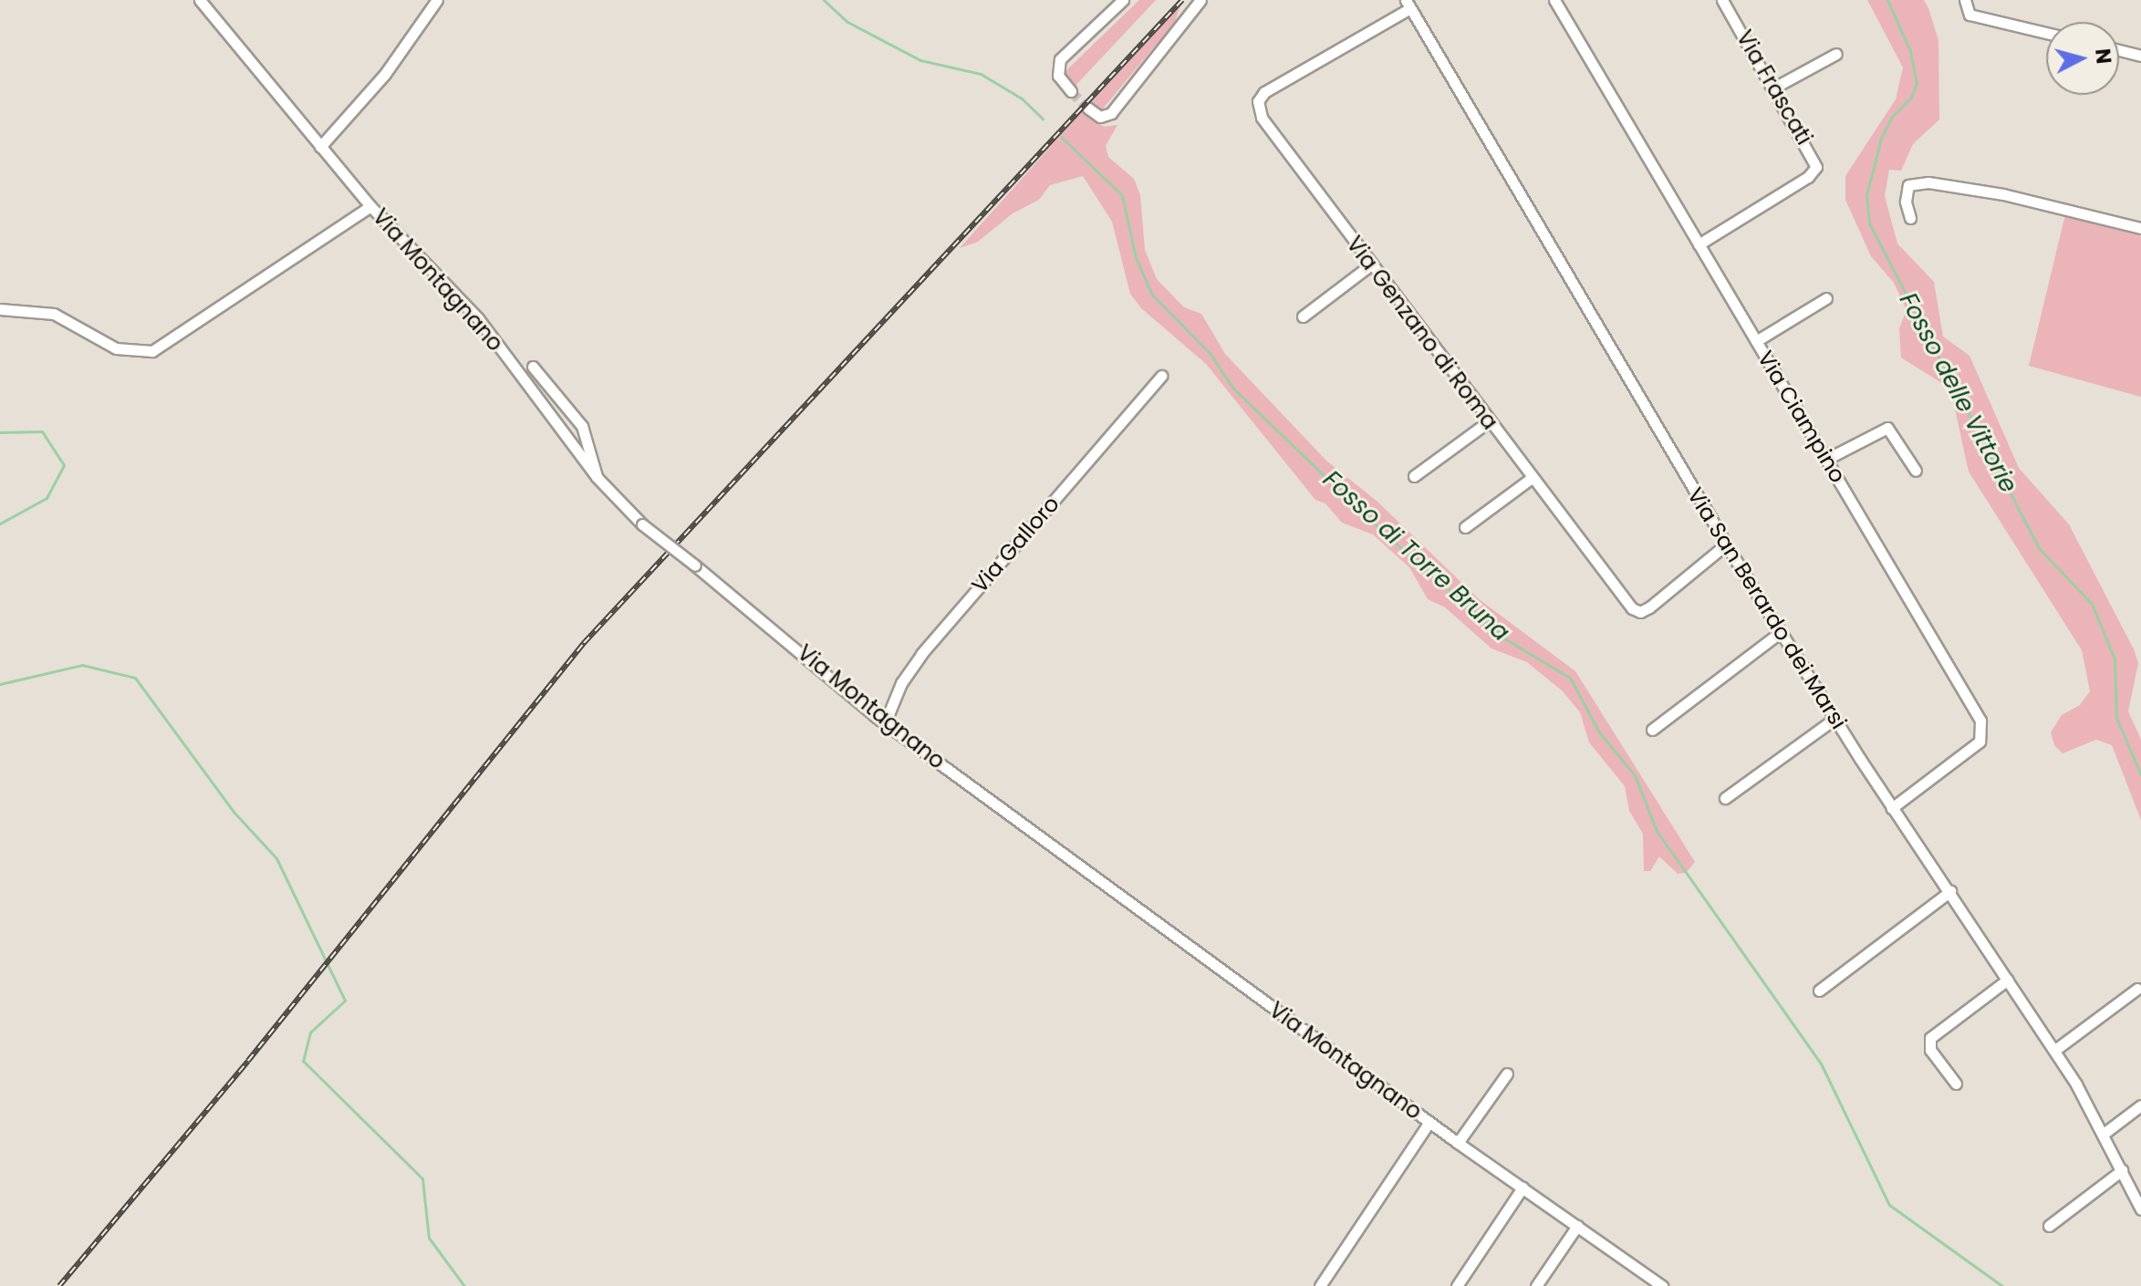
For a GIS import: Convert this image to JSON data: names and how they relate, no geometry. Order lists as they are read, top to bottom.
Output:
{
  "streets": {
    "street": [
      "Via Frascati",
      "Via Montagnano",
      "Via Genzano di Roma",
      "Via Ciampino",
      "Via Galloro",
      "Via San Berardo dei Marsi"
    ]
  },
  "crossings": [
    ["Via Frascati", "Via Ciampino"],
    ["Via Montagnano", "Via Galloro"],
    ["Via Genzano di Roma", "Via San Berardo dei Marsi"],
    ["Via Ciampino", "Via San Berardo dei Marsi"]
  ],
  "water": ["Fosso delle Vittorie", "Fosso di Torre Bruna"],
  "north": "right"
}
